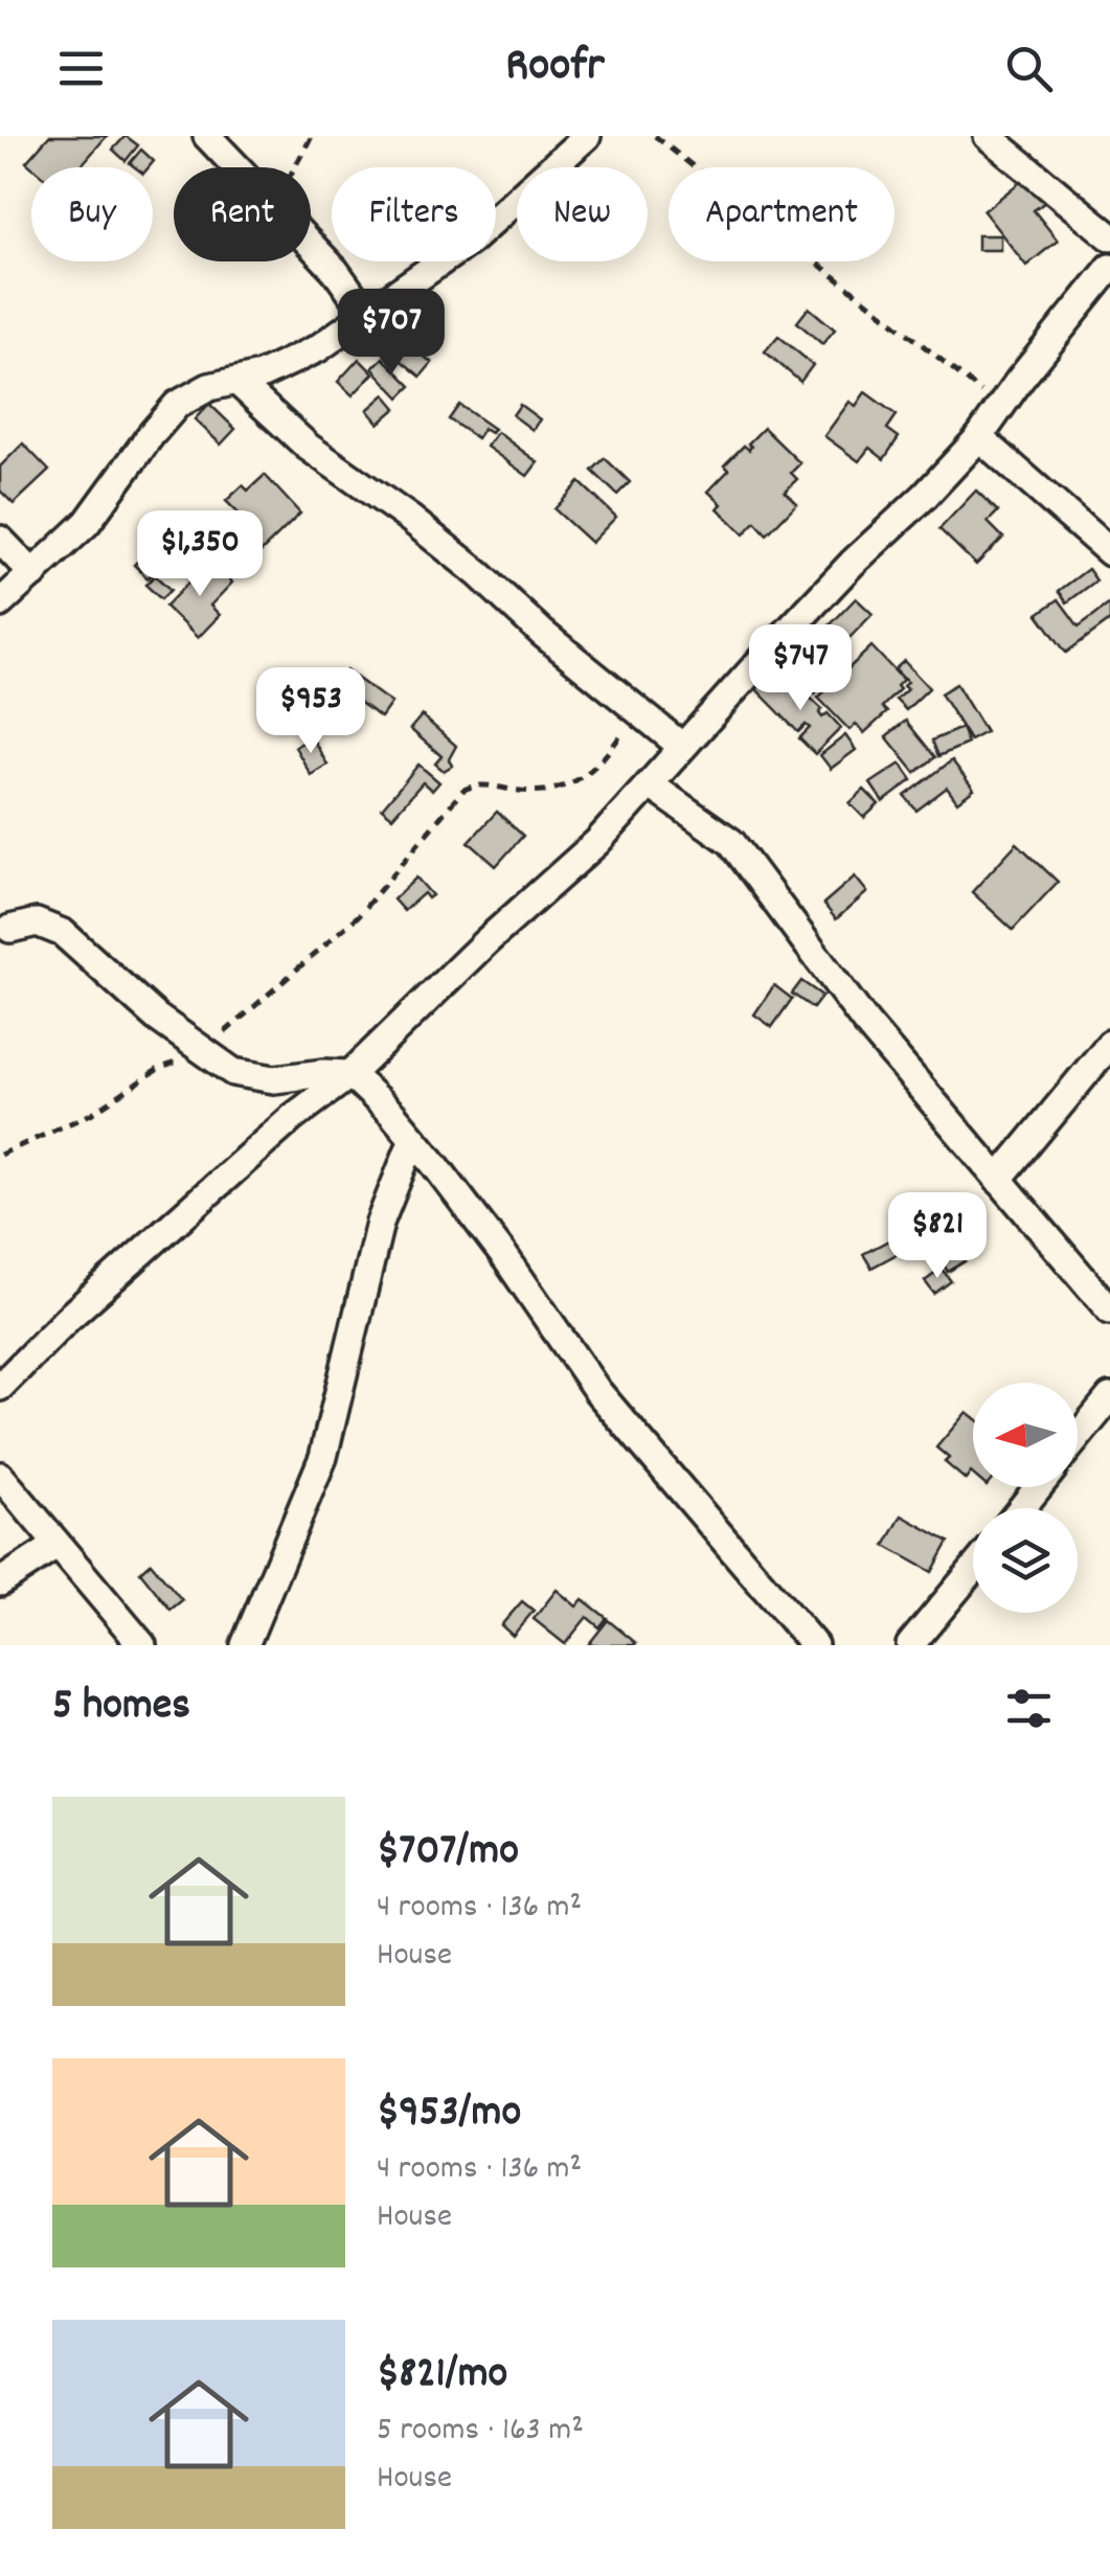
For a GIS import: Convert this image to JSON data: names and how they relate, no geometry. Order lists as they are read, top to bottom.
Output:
{
  "north": "left",
  "page": {
    "header": "Roofr",
    "chip": [
      "Buy",
      "Rent",
      "Filters",
      "New",
      "Apartment"
    ],
    "price": [
      "$707",
      "$1,350",
      "$747",
      "$953",
      "$821"
    ],
    "heading": "5 homes",
    "list": [
      {
        "name": "$707/mo",
        "note": "4 rooms · 136 m² · House"
      },
      {
        "name": "$953/mo",
        "note": "4 rooms · 136 m² · House"
      },
      {
        "name": "$821/mo",
        "note": "5 rooms · 163 m² · House"
      }
    ]
  }
}
